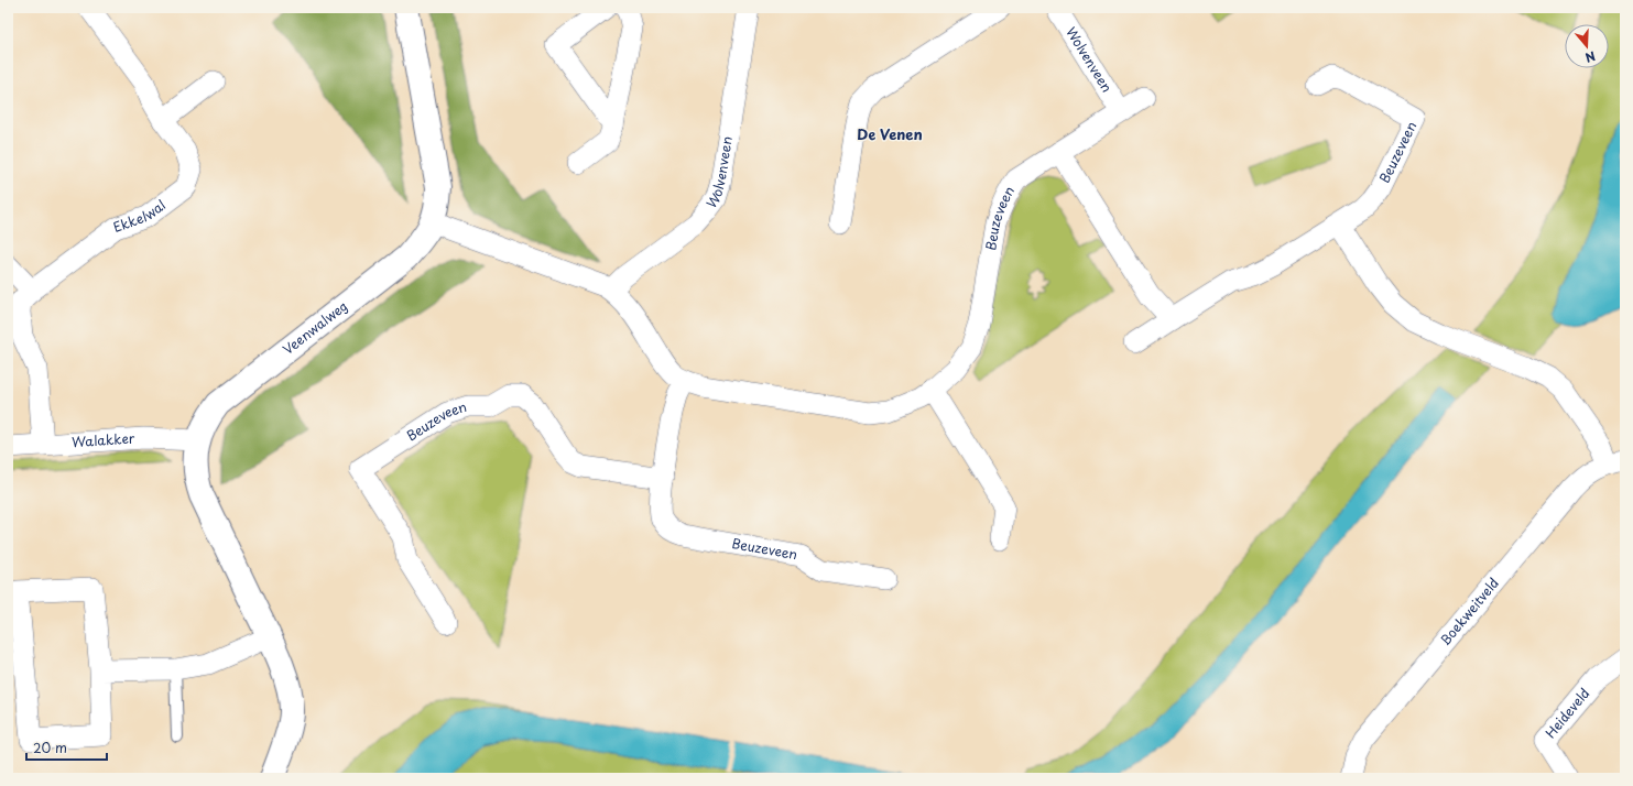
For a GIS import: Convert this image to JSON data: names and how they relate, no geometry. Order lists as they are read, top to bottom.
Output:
{
  "streets": {
    "street": [
      "Wolvenveen",
      "Beuzeveen",
      "Ekkelwal",
      "Veenwalweg",
      "Walakker",
      "Boekweitveld",
      "Heideveld"
    ]
  },
  "crossings": [
    ["Wolvenveen", "Beuzeveen"],
    ["Beuzeveen", "Veenwalweg"],
    ["Beuzeveen", "Boekweitveld"],
    ["Ekkelwal", "Walakker"],
    ["Veenwalweg", "Walakker"]
  ],
  "districts": ["De Venen"],
  "scale_bar": "20 m",
  "north": "bottom"
}
